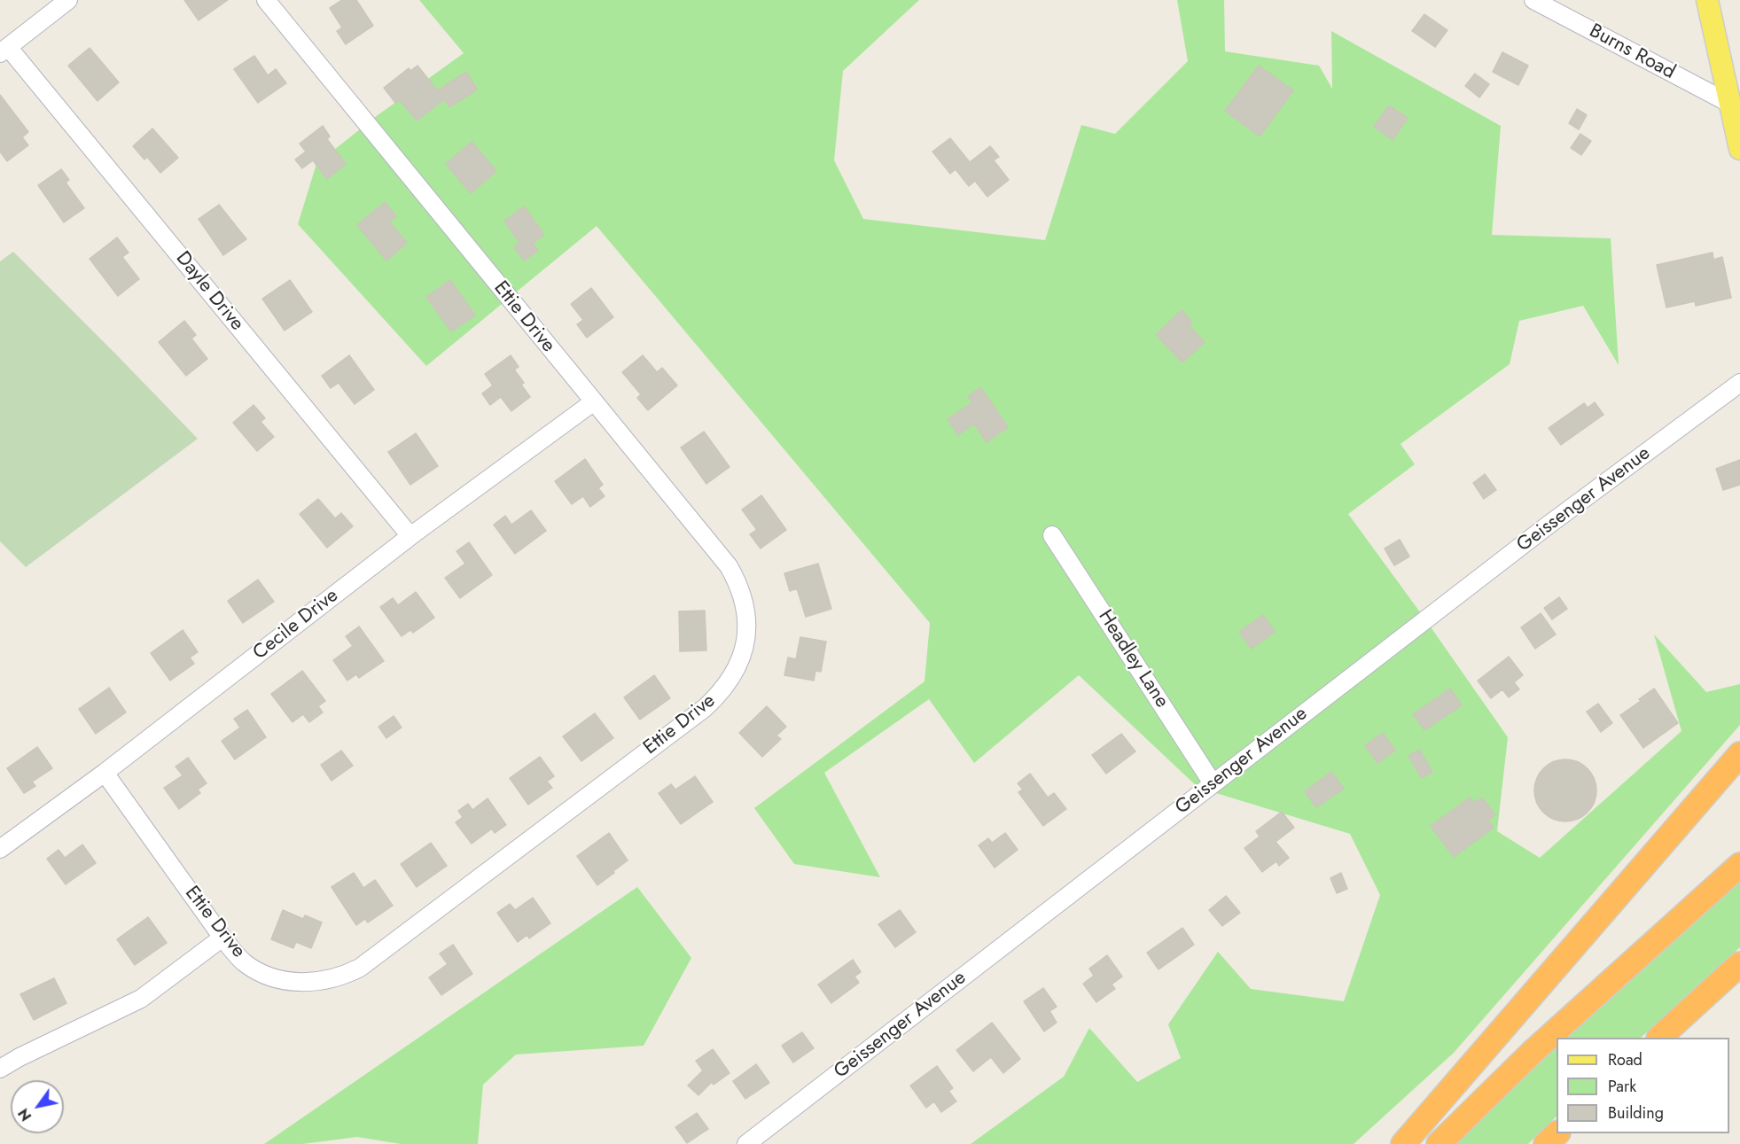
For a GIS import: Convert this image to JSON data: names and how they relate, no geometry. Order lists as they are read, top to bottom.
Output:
{
  "streets": {
    "street": [
      "Burns Road",
      "Dayle Drive",
      "Ettie Drive",
      "Geissenger Avenue",
      "Cecile Drive",
      "Headley Lane"
    ]
  },
  "crossings": [
    ["Dayle Drive", "Cecile Drive"],
    ["Ettie Drive", "Cecile Drive"],
    ["Geissenger Avenue", "Headley Lane"]
  ],
  "legend": ["Road", "Park", "Building"],
  "north": "bottom left"
}
